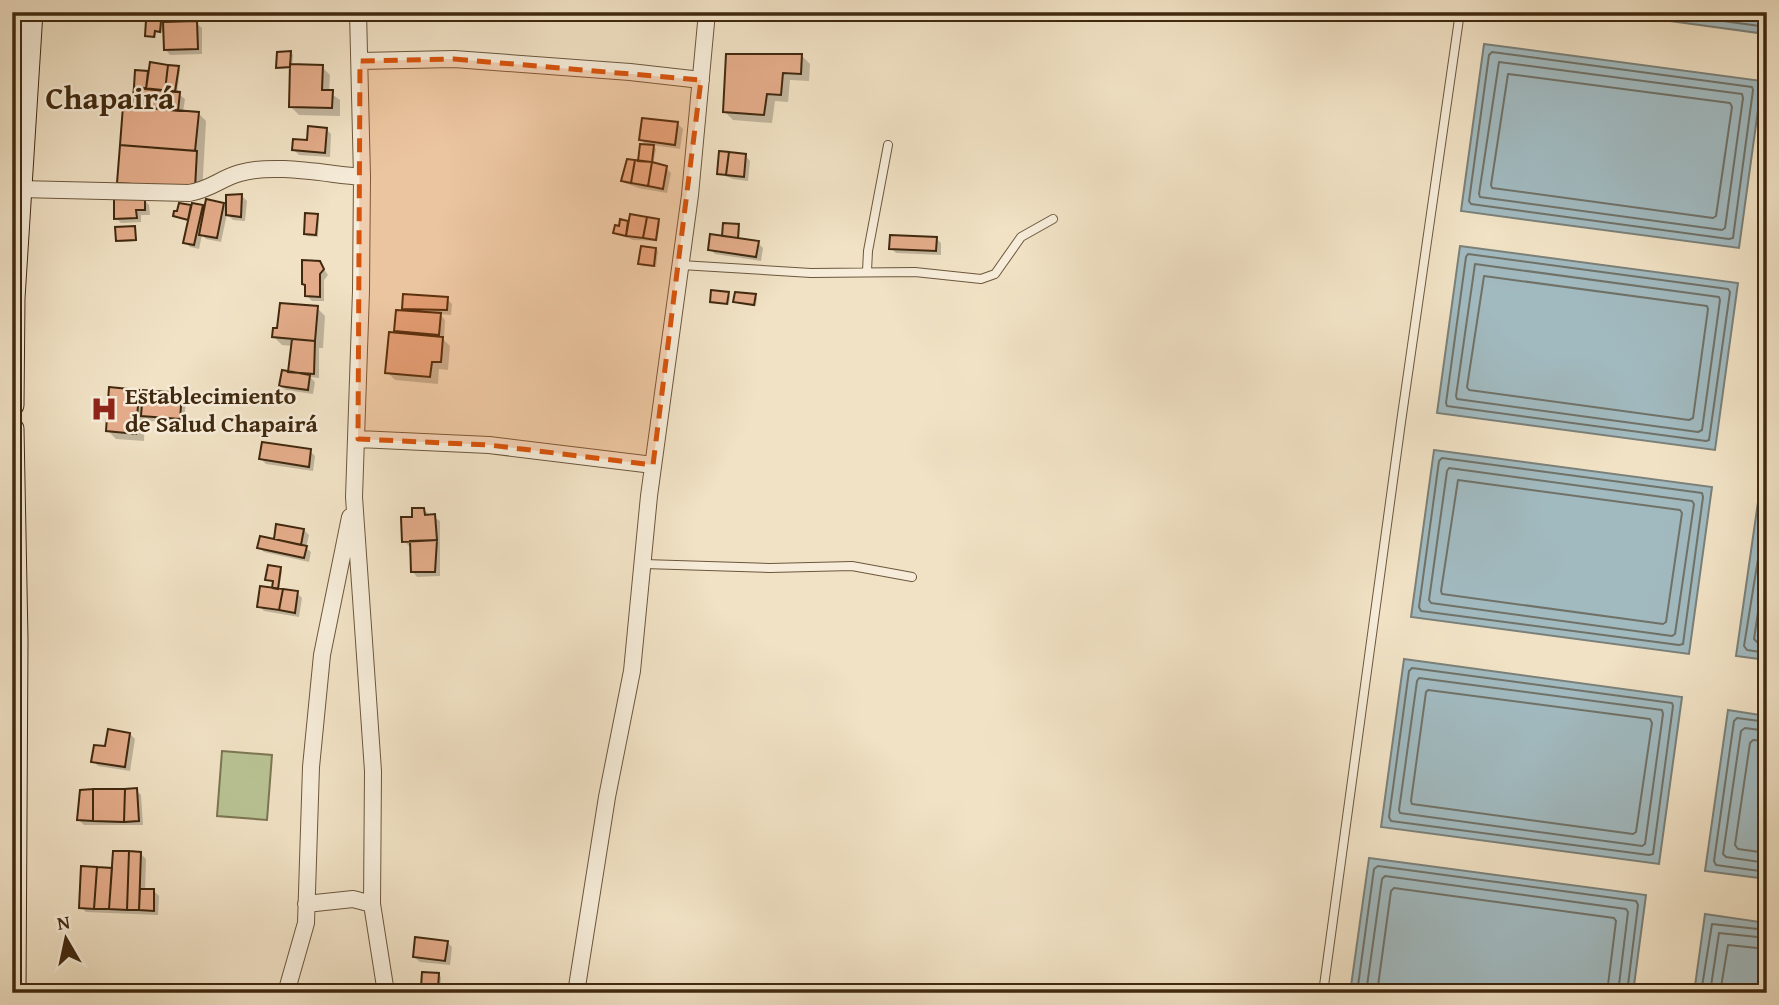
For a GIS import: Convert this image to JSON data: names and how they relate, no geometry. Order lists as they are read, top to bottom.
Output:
{
  "districts": ["Chapairá"],
  "places": {
    "hospital": ["Establecimiento de Salud Chapairá"]
  },
  "north": "top"
}
